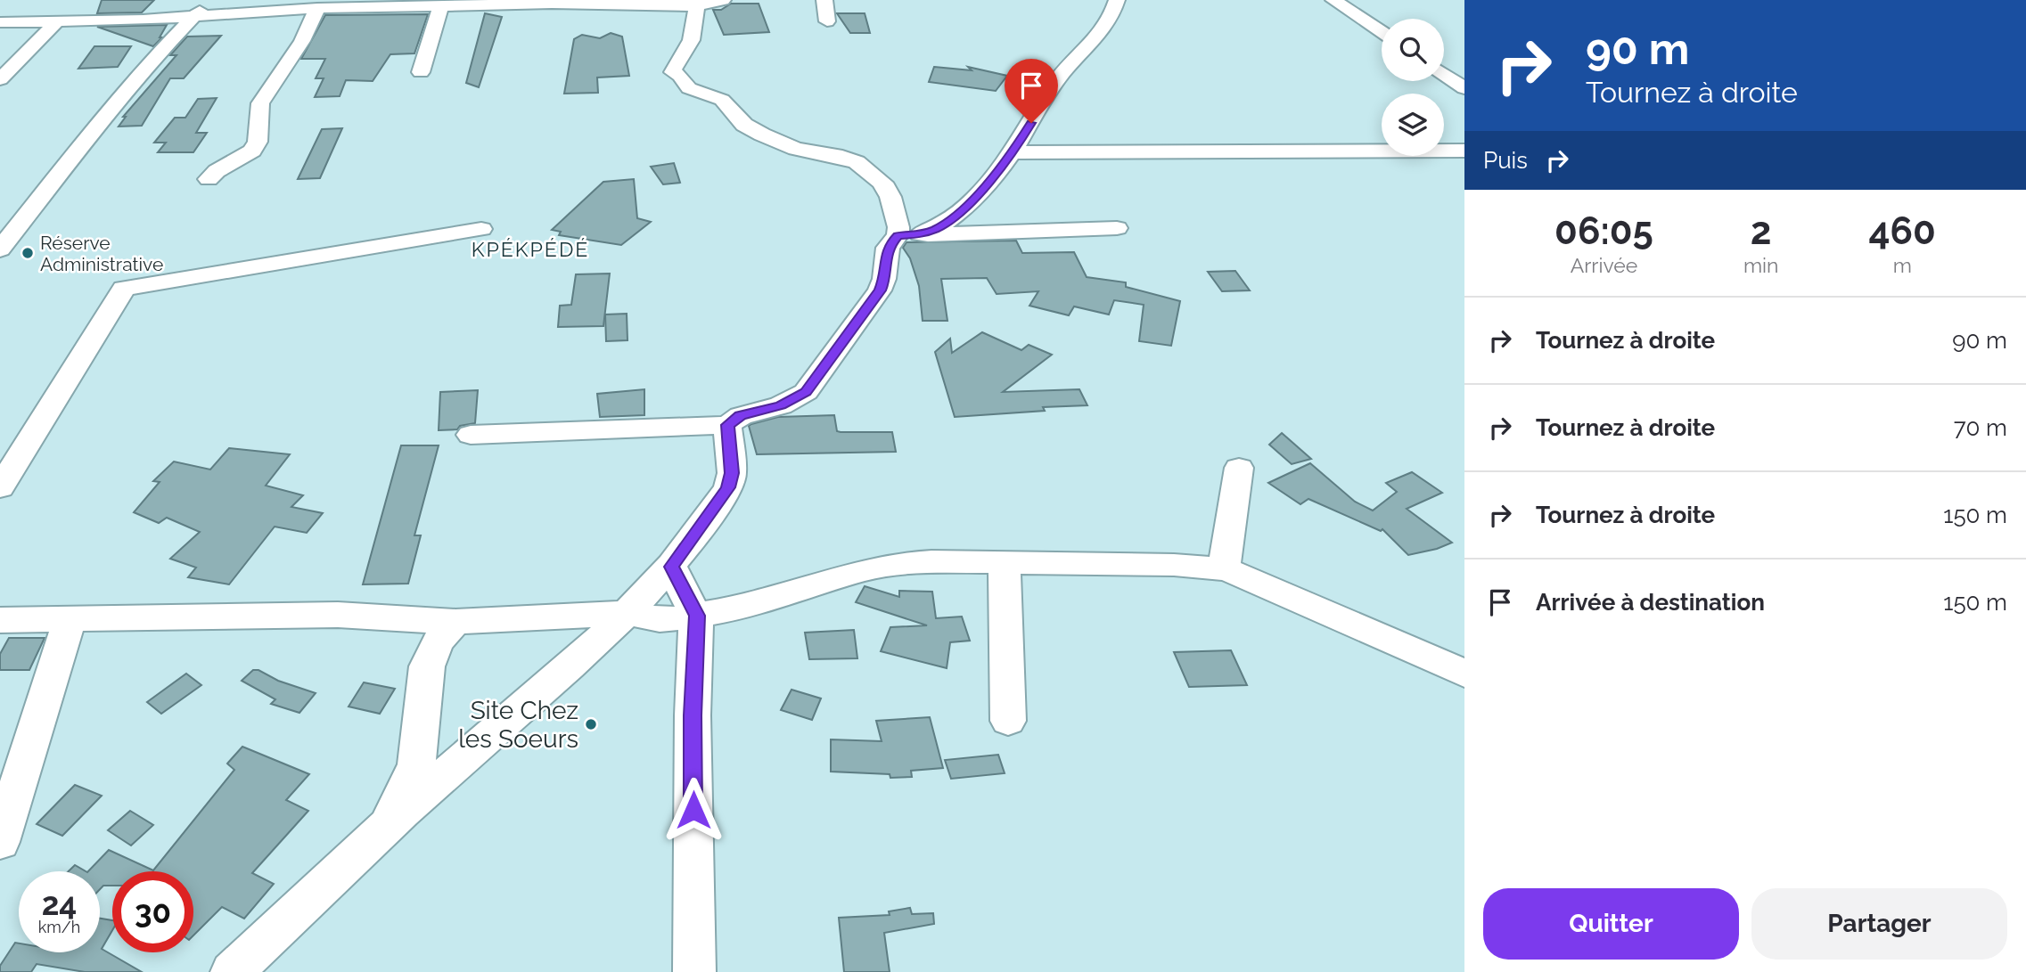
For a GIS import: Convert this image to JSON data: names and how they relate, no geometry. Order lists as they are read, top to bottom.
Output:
{
  "districts": ["KPÉKPÉDÉ"],
  "places": ["Réserve Administrative", "Site Chez les Soeurs"],
  "page": {
    "turn": ["90 m", "Tournez à droite"],
    "then": "Puis",
    "eta": [
      "06:05",
      "Arrivée",
      "2",
      "min",
      "460",
      "m"
    ],
    "list": [
      {
        "name": "Tournez à droite",
        "value": "90 m"
      },
      {
        "name": "Tournez à droite",
        "value": "70 m"
      },
      {
        "name": "Tournez à droite",
        "value": "150 m"
      },
      {
        "name": "Arrivée à destination",
        "value": "150 m"
      }
    ],
    "speed": "24 km/h",
    "limit": "30",
    "buttons": ["Quitter", "Partager"]
  }
}
